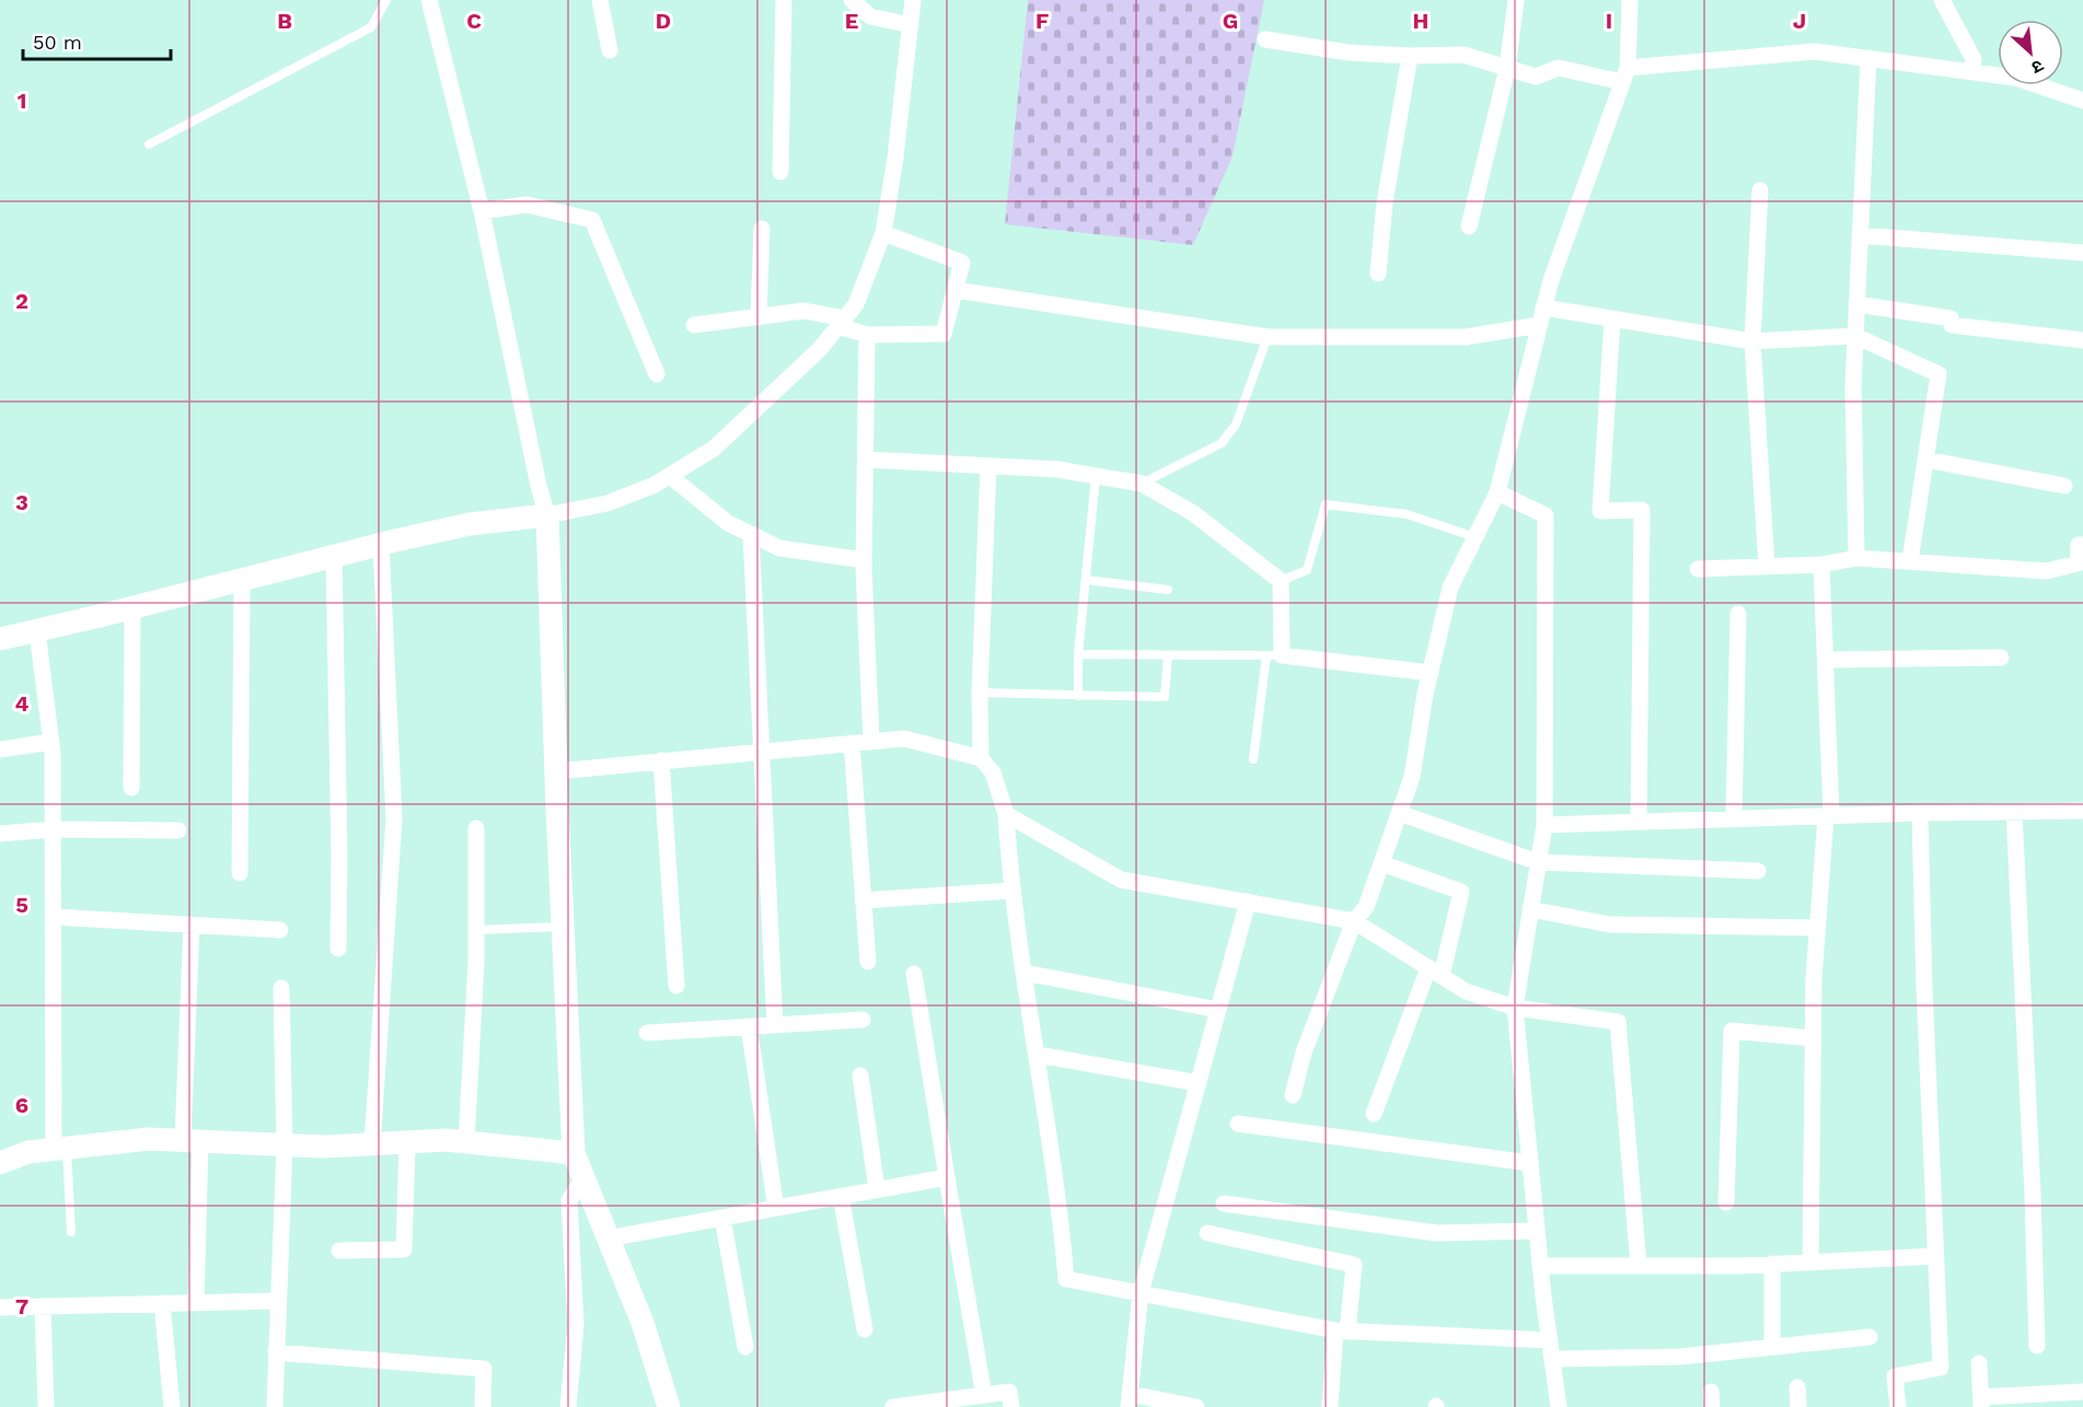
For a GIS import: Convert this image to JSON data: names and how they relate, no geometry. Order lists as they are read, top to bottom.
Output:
{
  "scale_bar": "50 m",
  "north": "bottom right",
  "grid": {
    "columns": [
      "B",
      "C",
      "D",
      "E",
      "F",
      "G",
      "H",
      "I",
      "J"
    ],
    "rows": [
      "1",
      "2",
      "3",
      "4",
      "5",
      "6",
      "7"
    ]
  }
}
